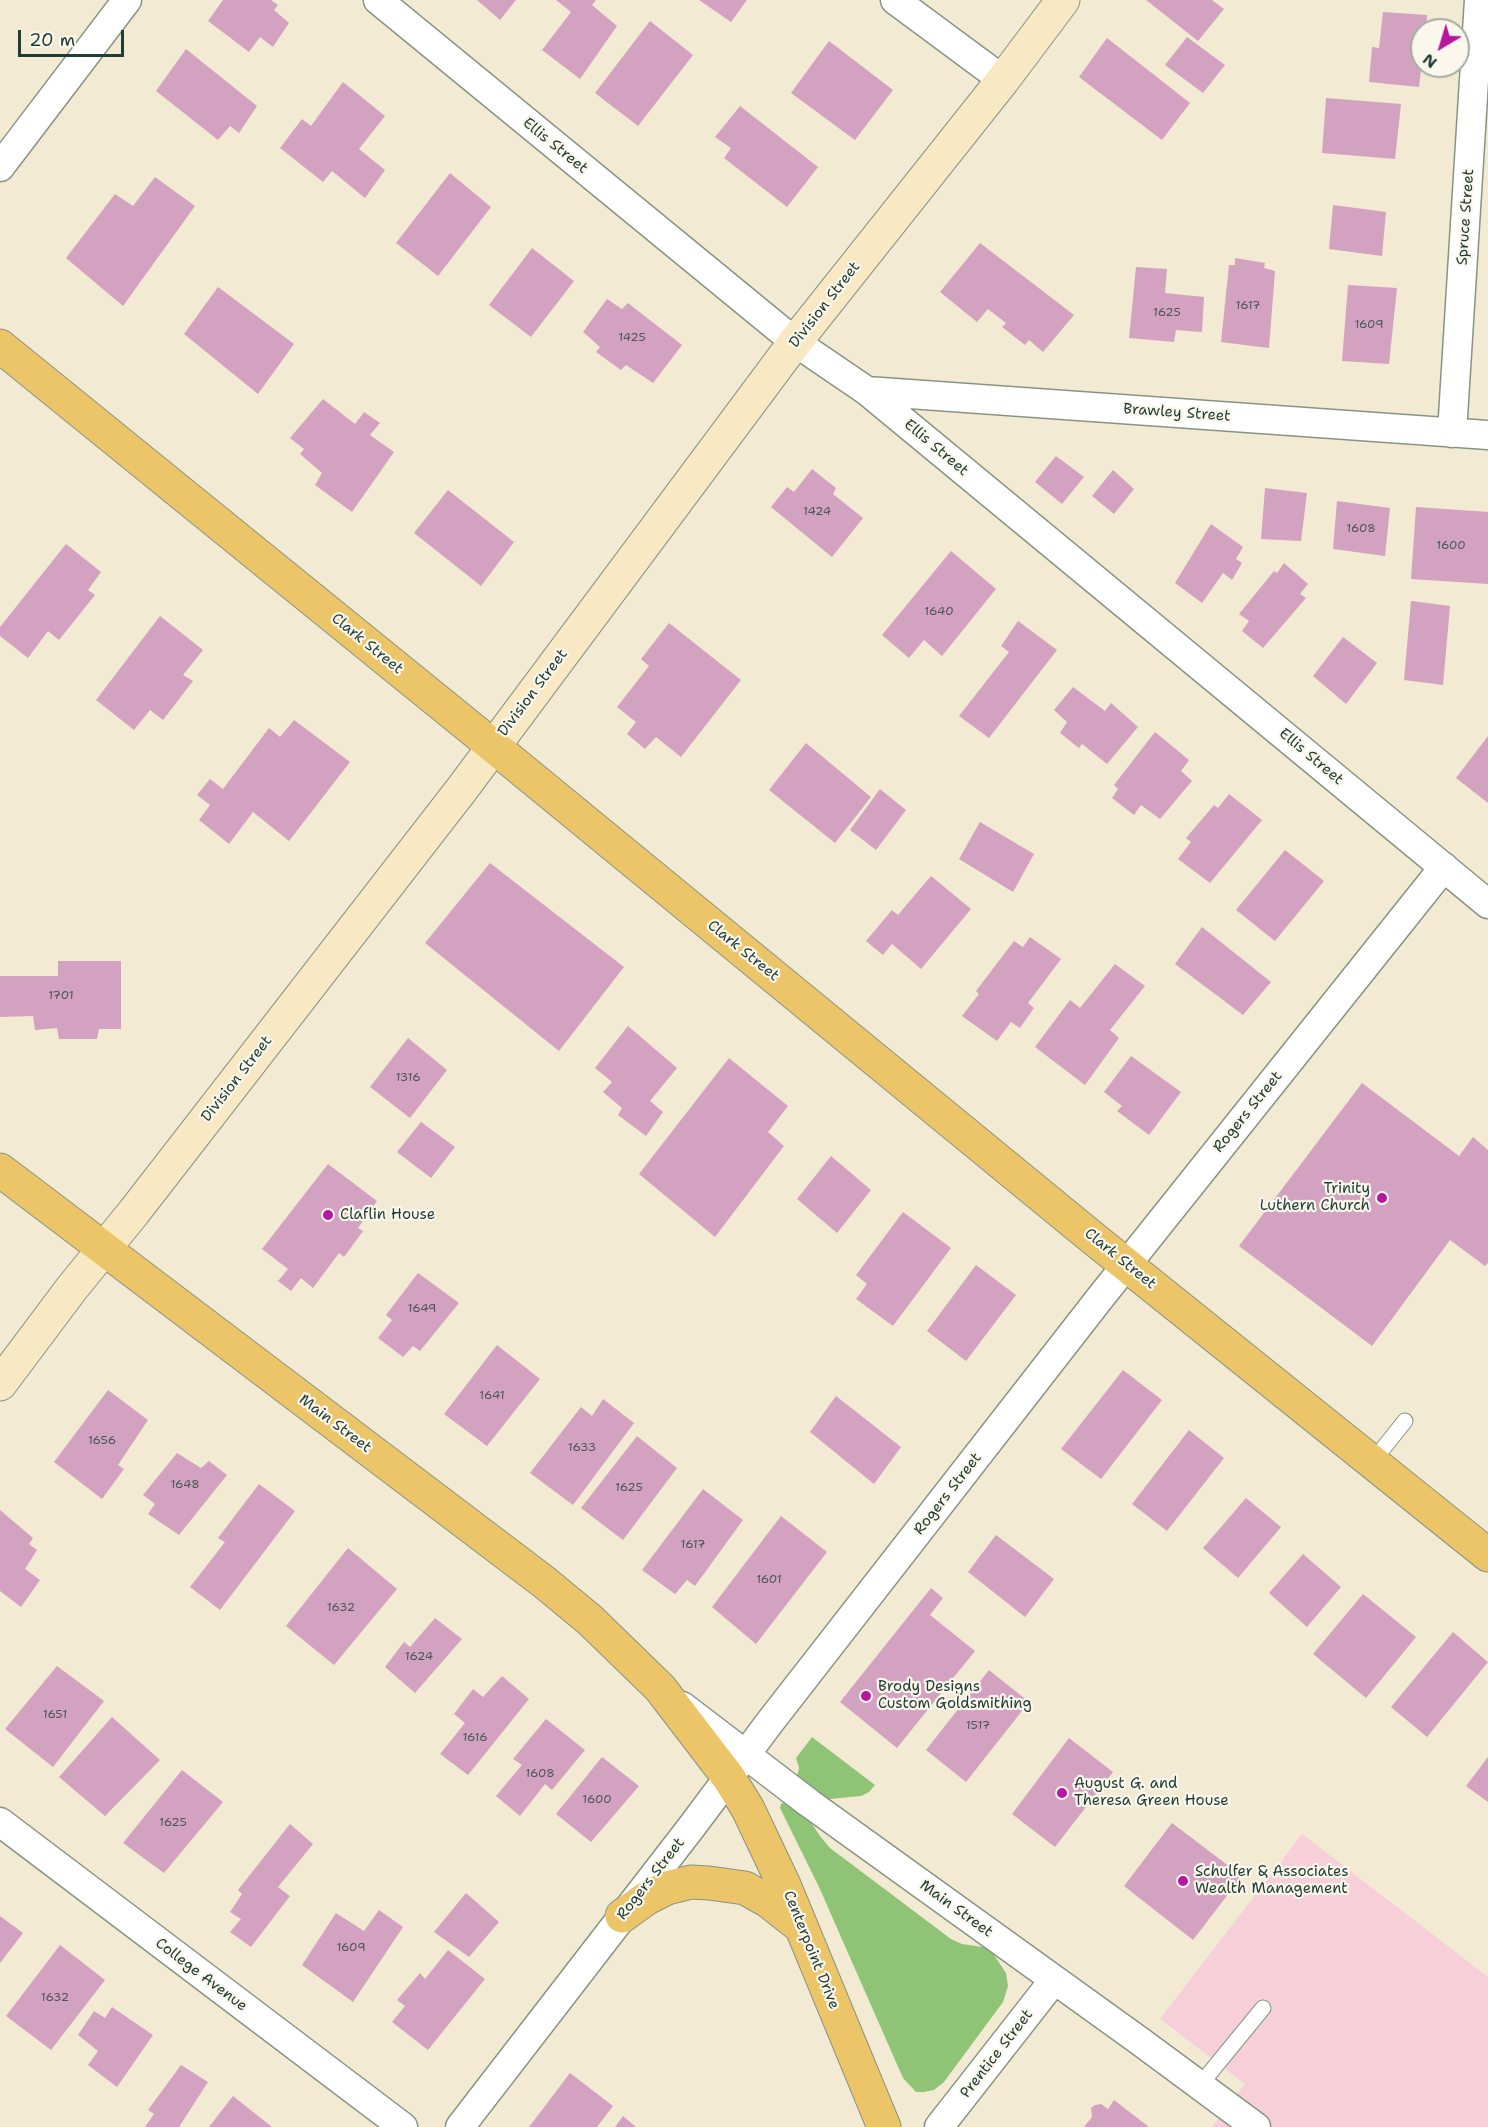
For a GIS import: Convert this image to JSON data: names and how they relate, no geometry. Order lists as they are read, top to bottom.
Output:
{
  "streets": {
    "main road": [
      "Division Street",
      "Clark Street",
      "Main Street",
      "Centerpoint Drive"
    ],
    "street": [
      "Ellis Street",
      "Spruce Street",
      "Brawley Street",
      "Rogers Street",
      "College Avenue",
      "Prentice Street"
    ]
  },
  "crossings": [
    ["Ellis Street", "Division Street"],
    ["Ellis Street", "Brawley Street"],
    ["Ellis Street", "Rogers Street"],
    ["Spruce Street", "Brawley Street"],
    ["Division Street", "Clark Street"],
    ["Division Street", "Main Street"],
    ["Clark Street", "Rogers Street"],
    ["Rogers Street", "Main Street"],
    ["Rogers Street", "Centerpoint Drive"],
    ["Main Street", "Centerpoint Drive"],
    ["Main Street", "Prentice Street"]
  ],
  "places": [
    "Trinity Luthern Church",
    "Claflin House",
    "Brody Designs Custom Goldsmithing",
    "August G. and Theresa Green House",
    "Schulfer & Associates Wealth Management"
  ],
  "house_numbers": [
    "1617",
    "1625",
    "1609",
    "1425",
    "1424",
    "1608",
    "1600",
    "1640",
    "1701",
    "1316",
    "1649",
    "1641",
    "1656",
    "1633",
    "1648",
    "1625",
    "1617",
    "1601",
    "1632",
    "1624",
    "1651",
    "1517",
    "1616",
    "1608",
    "1600",
    "1625",
    "1609",
    "1632"
  ],
  "scale_bar": "20 m",
  "north": "bottom left"
}
